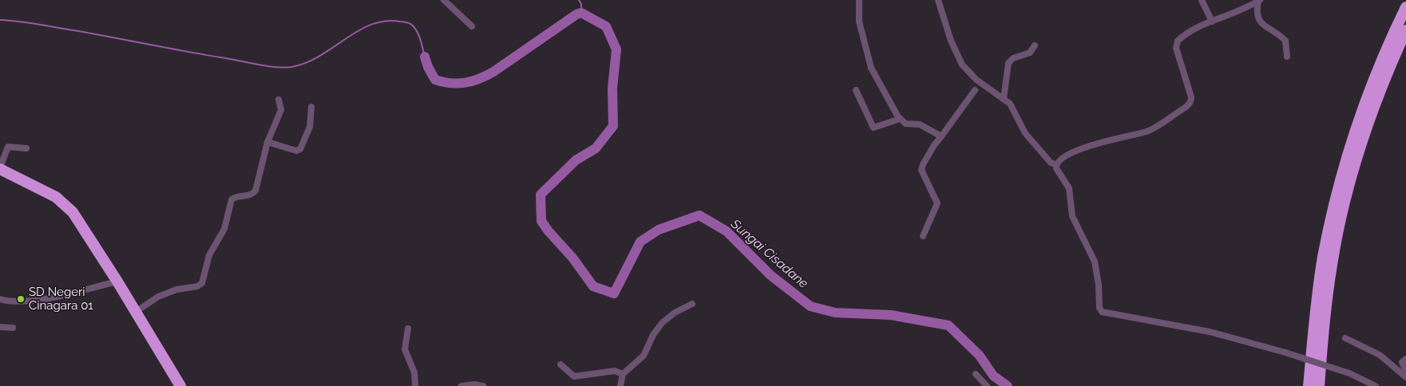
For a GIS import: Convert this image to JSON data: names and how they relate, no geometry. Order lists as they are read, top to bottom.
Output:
{
  "water": ["Sungai Cisadane"],
  "places": ["SD Negeri Cinagara 01"]
}
